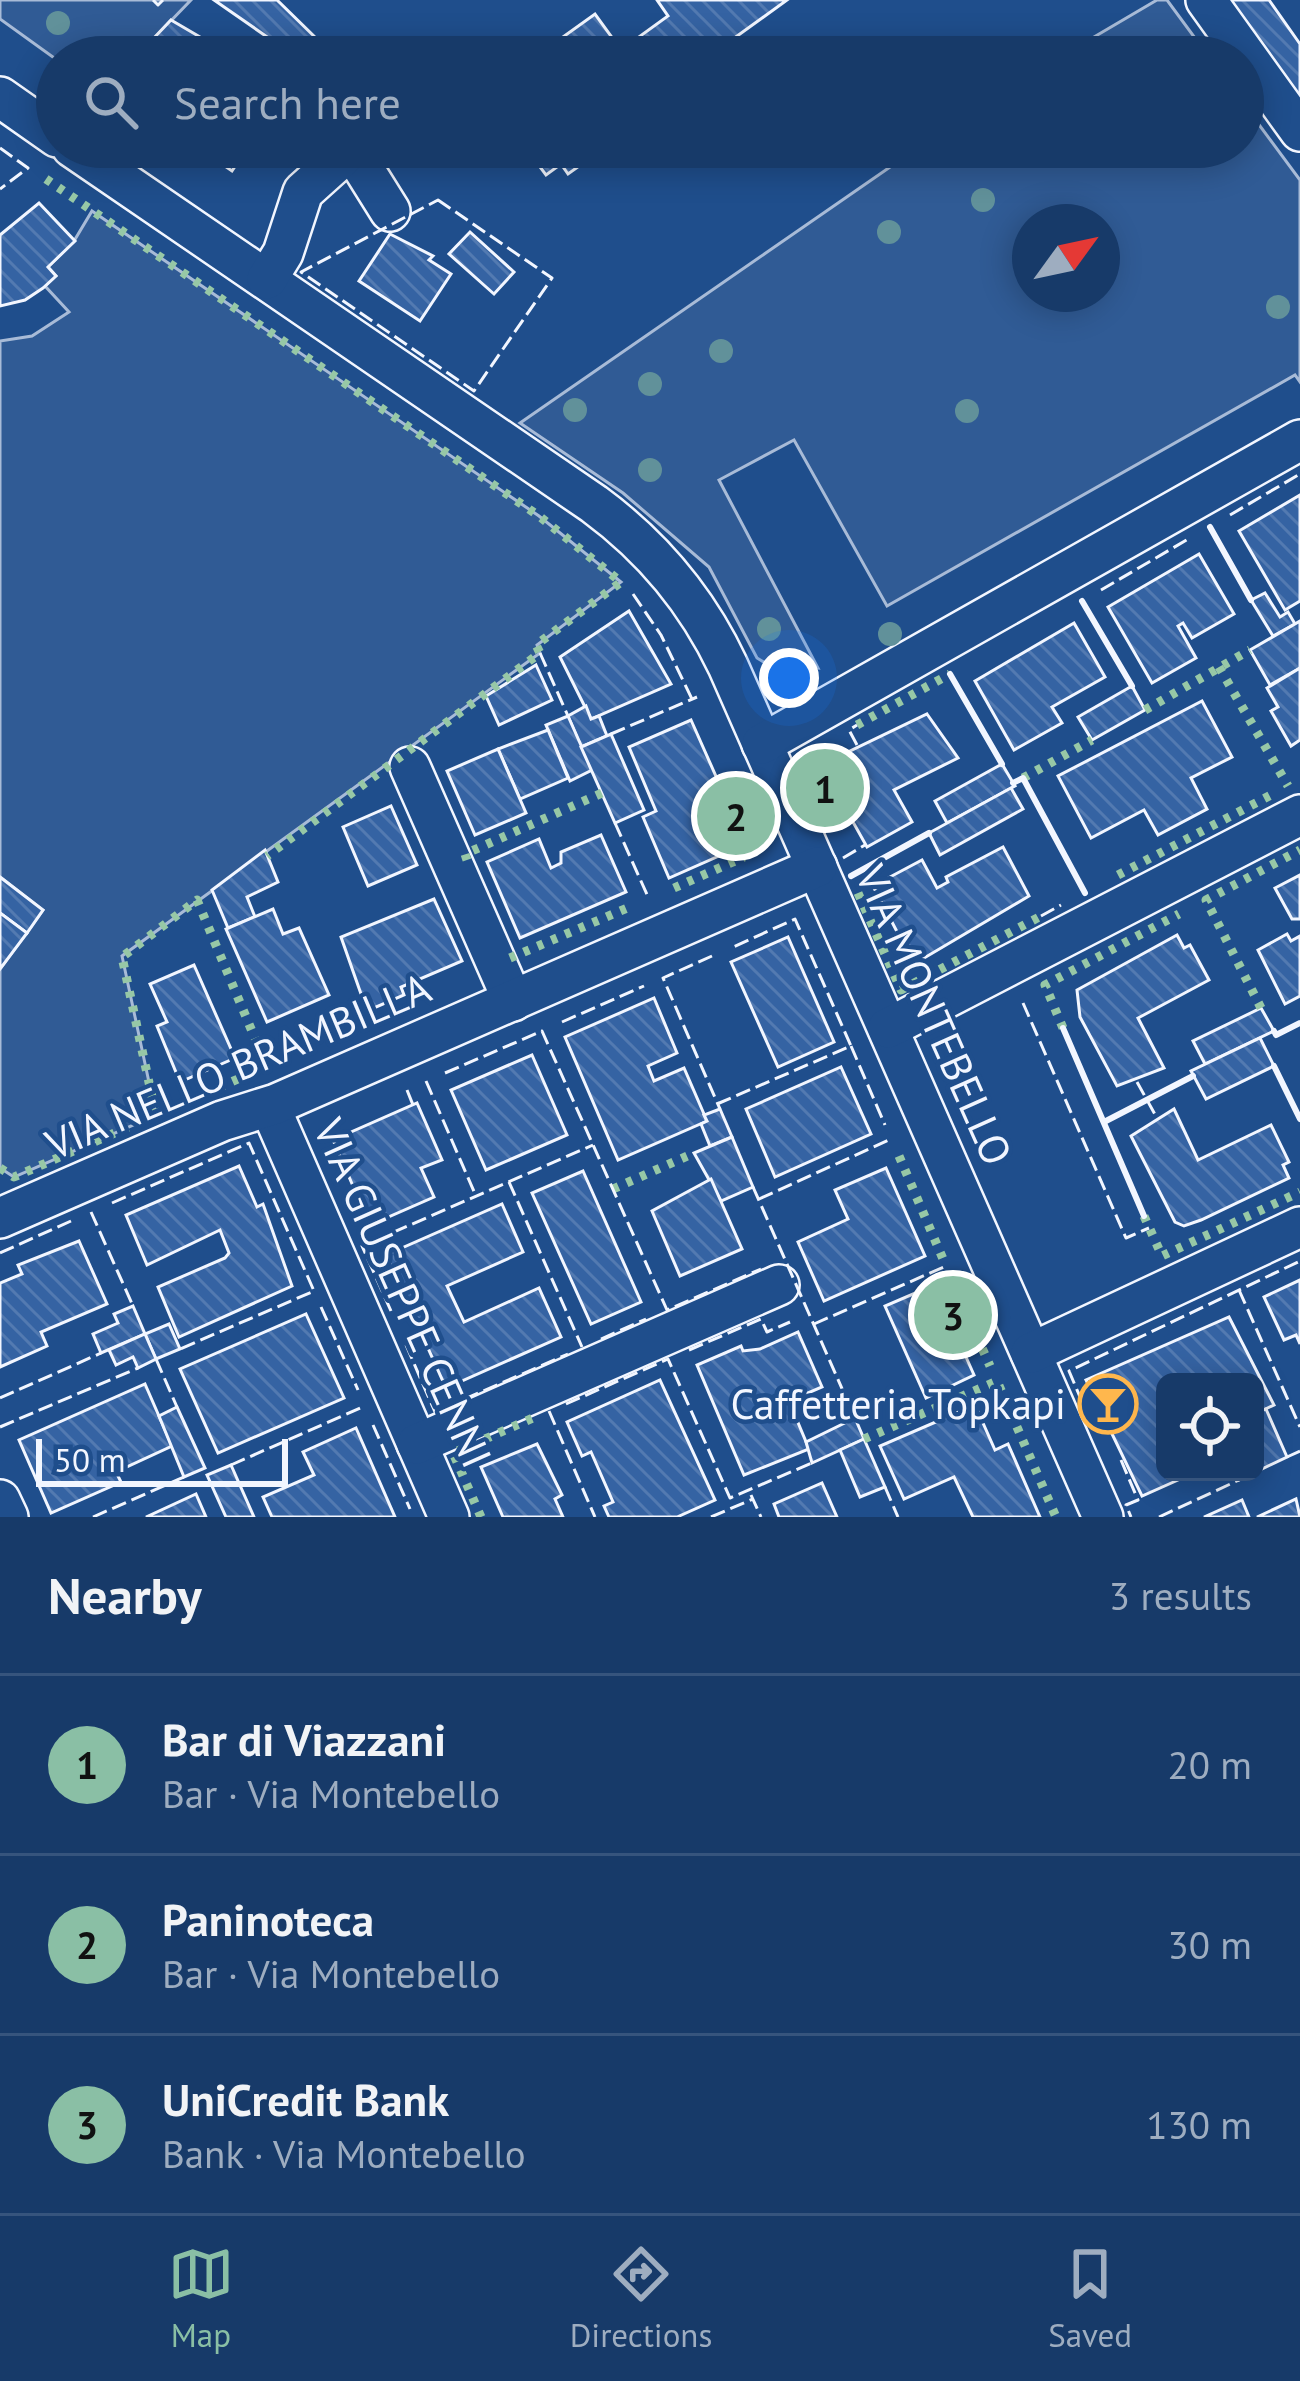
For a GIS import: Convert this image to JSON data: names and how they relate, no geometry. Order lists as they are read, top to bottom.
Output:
{
  "streets": {
    "street": ["VIA MONTEBELLO", "VIA NELLO BRAMBILLA", "VIA GIUSEPPE CENNI"]
  },
  "crossings": [
    ["VIA MONTEBELLO", "VIA NELLO BRAMBILLA"],
    ["VIA NELLO BRAMBILLA", "VIA GIUSEPPE CENNI"]
  ],
  "places": {
    "bar": ["Caffetteria Topkapi"]
  },
  "scale_bar": "50 m",
  "north": "top right",
  "page": {
    "search": "Search here",
    "pins": ["1", "2", "3"],
    "scale": "50 m",
    "heading": ["Nearby", "3 results"],
    "list": [
      {
        "mark": "1",
        "name": "Bar di Viazzani",
        "note": "Bar · Via Montebello",
        "value": "20 m"
      },
      {
        "mark": "2",
        "name": "Paninoteca",
        "note": "Bar · Via Montebello",
        "value": "30 m"
      },
      {
        "mark": "3",
        "name": "UniCredit Bank",
        "note": "Bank · Via Montebello",
        "value": "130 m"
      }
    ],
    "nav": ["Map", "Directions", "Saved"]
  }
}
